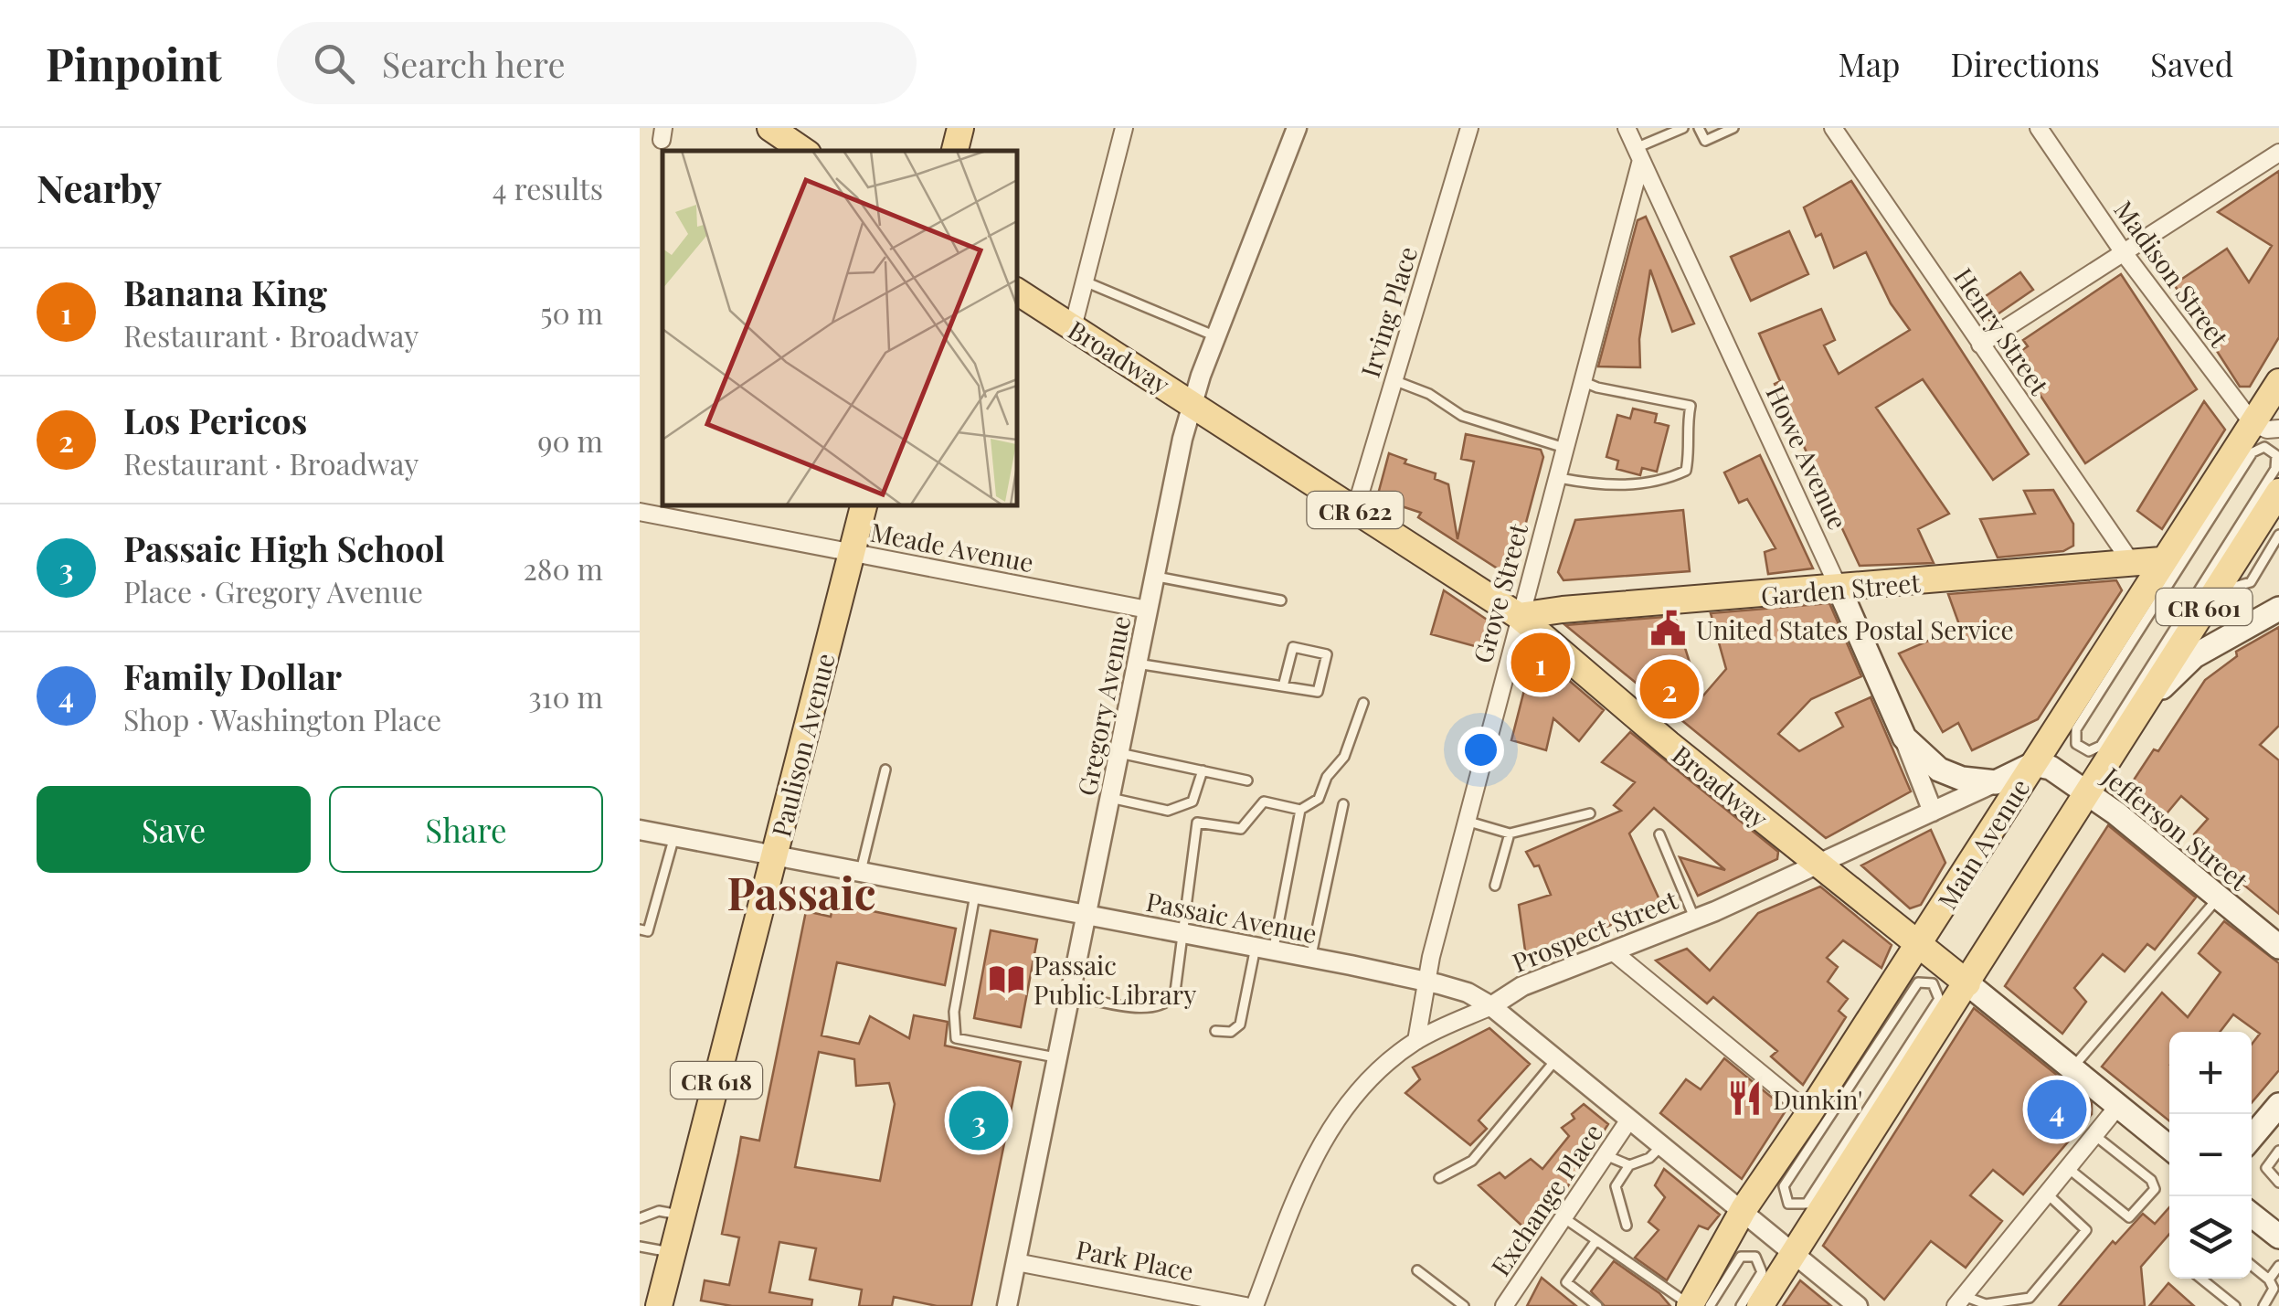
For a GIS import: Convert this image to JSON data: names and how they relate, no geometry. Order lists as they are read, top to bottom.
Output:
{
  "streets": {
    "main road": [
      "Broadway",
      "Howe Avenue",
      "CR 622",
      "Garden Street",
      "CR 601",
      "Paulison Avenue",
      "Jefferson Street",
      "Main Avenue",
      "Prospect Street",
      "CR 618"
    ],
    "street": [
      "Madison Street",
      "Irving Place",
      "Henry Street",
      "Meade Avenue",
      "Grove Street",
      "Gregory Avenue",
      "Passaic Avenue",
      "Exchange Place",
      "Park Place"
    ]
  },
  "crossings": [
    ["Madison Street", "Main Avenue"],
    ["Irving Place", "Broadway"],
    ["Henry Street", "Garden Street"],
    ["Broadway", "Garden Street"],
    ["Broadway", "Grove Street"],
    ["Broadway", "CR 601"],
    ["Broadway", "Gregory Avenue"],
    ["Broadway", "Main Avenue"],
    ["Broadway", "Prospect Street"],
    ["Howe Avenue", "Garden Street"],
    ["Howe Avenue", "Grove Street"],
    ["Howe Avenue", "Prospect Street"],
    ["Meade Avenue", "Gregory Avenue"],
    ["Meade Avenue", "Paulison Avenue"],
    ["Garden Street", "Grove Street"],
    ["Garden Street", "Main Avenue"],
    ["Grove Street", "Passaic Avenue"],
    ["Grove Street", "Prospect Street"],
    ["CR 601", "Jefferson Street"],
    ["CR 601", "Passaic Avenue"],
    ["Gregory Avenue", "Passaic Avenue"],
    ["Gregory Avenue", "Park Place"],
    ["Paulison Avenue", "Passaic Avenue"],
    ["Jefferson Street", "Main Avenue"],
    ["Jefferson Street", "Prospect Street"],
    ["Main Avenue", "Passaic Avenue"],
    ["Main Avenue", "Prospect Street"],
    ["Passaic Avenue", "Prospect Street"],
    ["Passaic Avenue", "Exchange Place"]
  ],
  "districts": ["Passaic"],
  "places": {
    "public building": ["United States Postal Service"],
    "library": ["Passaic Public Library"],
    "restaurant": ["Dunkin'"]
  },
  "page": {
    "header": "Pinpoint",
    "search": "Search here",
    "nav": ["Map", "Directions", "Saved"],
    "heading": ["Nearby", "4 results"],
    "list": [
      {
        "mark": "1",
        "name": "Banana King",
        "note": "Restaurant · Broadway",
        "value": "50 m"
      },
      {
        "mark": "2",
        "name": "Los Pericos",
        "note": "Restaurant · Broadway",
        "value": "90 m"
      },
      {
        "mark": "3",
        "name": "Passaic High School",
        "note": "Place · Gregory Avenue",
        "value": "280 m"
      },
      {
        "mark": "4",
        "name": "Family Dollar",
        "note": "Shop · Washington Place",
        "value": "310 m"
      }
    ],
    "pins": [
      "1",
      "2",
      "4",
      "3"
    ],
    "buttons": ["Save", "Share"],
    "map_buttons": ["+", "−"]
  }
}
